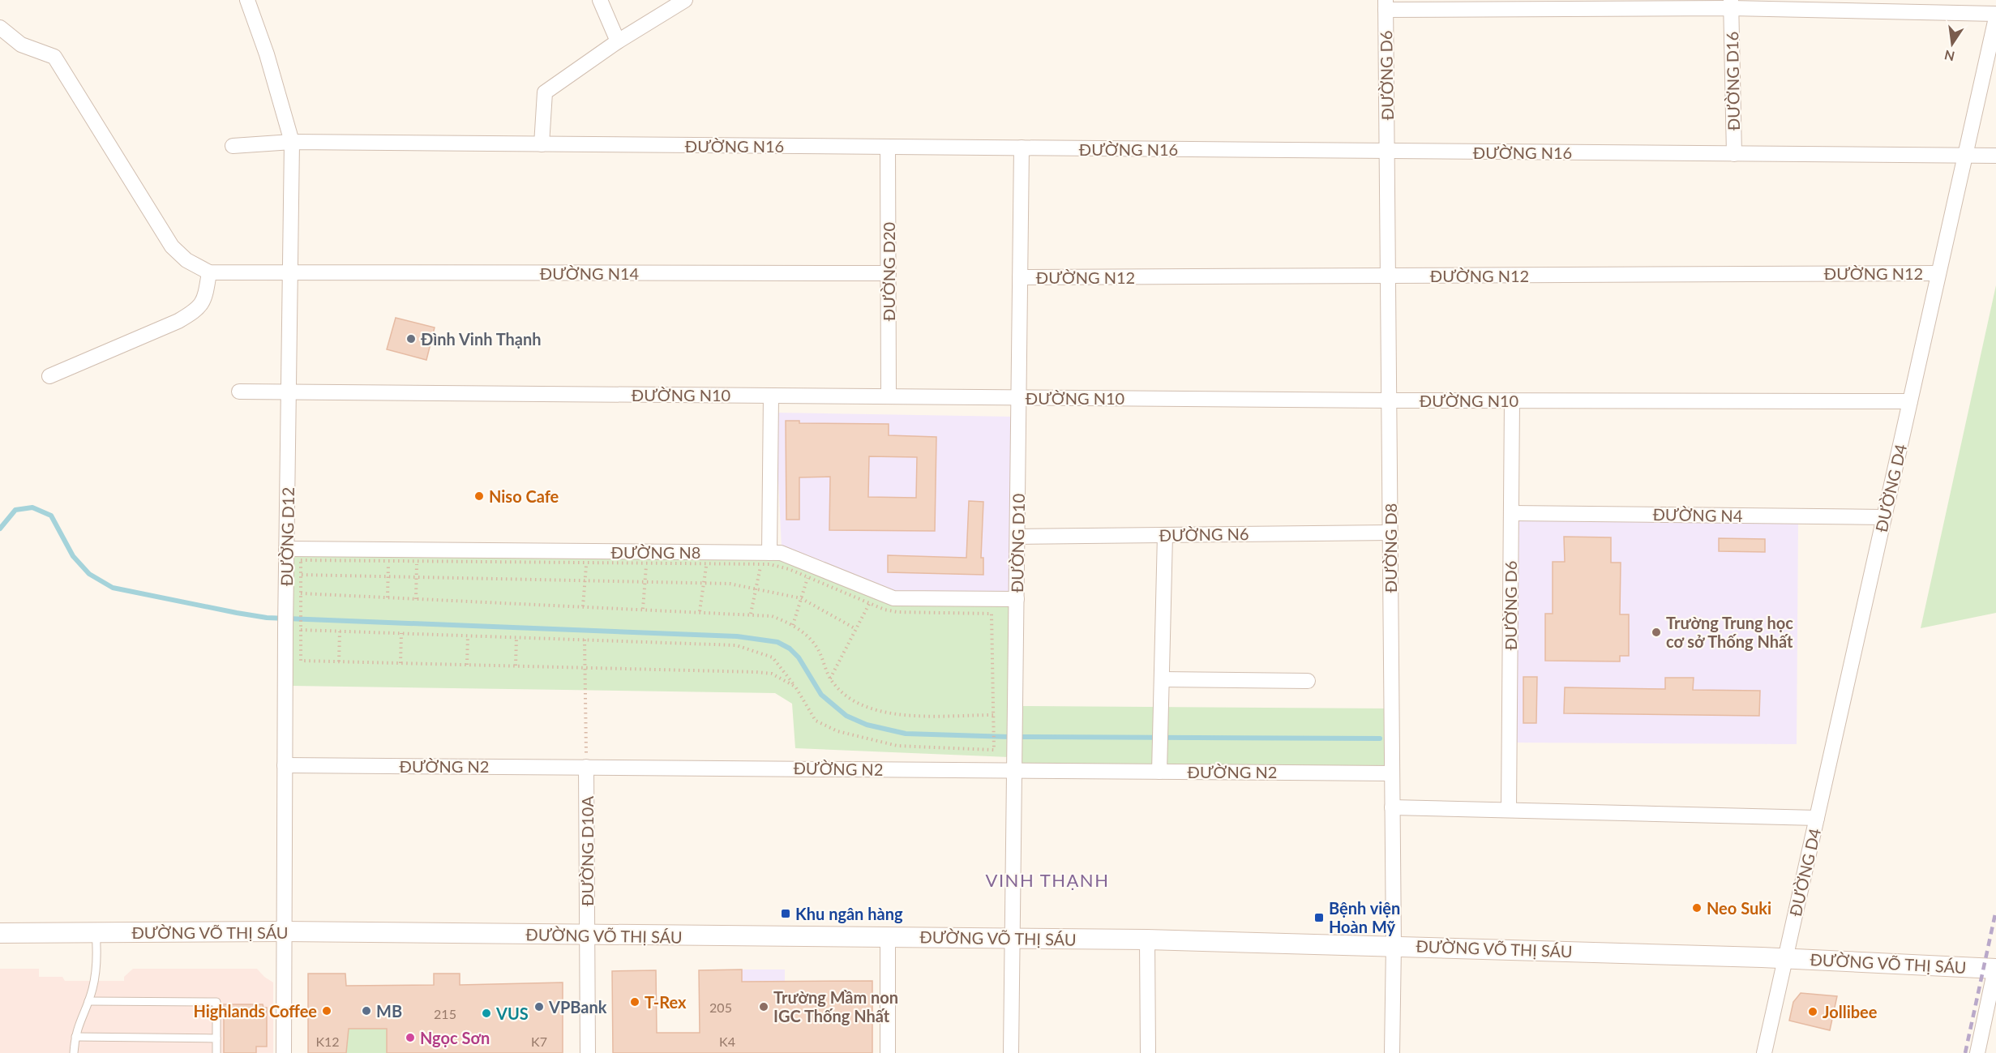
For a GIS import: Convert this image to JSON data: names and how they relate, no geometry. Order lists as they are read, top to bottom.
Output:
{
  "streets": {
    "main road": ["ĐƯỜNG VÕ THỊ SÁU"],
    "street": [
      "ĐƯỜNG D6",
      "ĐƯỜNG D16",
      "ĐƯỜNG N16",
      "ĐƯỜNG D20",
      "ĐƯỜNG N14",
      "ĐƯỜNG N12",
      "ĐƯỜNG N10",
      "ĐƯỜNG D4",
      "ĐƯỜNG N4",
      "ĐƯỜNG N6",
      "ĐƯỜNG D12",
      "ĐƯỜNG D10",
      "ĐƯỜNG D8",
      "ĐƯỜNG N8",
      "ĐƯỜNG N2",
      "ĐƯỜNG D10A"
    ]
  },
  "crossings": [
    ["ĐƯỜNG D6", "ĐƯỜNG N16"],
    ["ĐƯỜNG D6", "ĐƯỜNG N10"],
    ["ĐƯỜNG D6", "ĐƯỜNG N4"],
    ["ĐƯỜNG D6", "ĐƯỜNG D8"],
    ["ĐƯỜNG D16", "ĐƯỜNG N16"],
    ["ĐƯỜNG N16", "ĐƯỜNG D20"],
    ["ĐƯỜNG N16", "ĐƯỜNG D4"],
    ["ĐƯỜNG N16", "ĐƯỜNG D12"],
    ["ĐƯỜNG N16", "ĐƯỜNG D10"],
    ["ĐƯỜNG N16", "ĐƯỜNG D8"],
    ["ĐƯỜNG D20", "ĐƯỜNG N14"],
    ["ĐƯỜNG D20", "ĐƯỜNG N10"],
    ["ĐƯỜNG N14", "ĐƯỜNG D12"],
    ["ĐƯỜNG N12", "ĐƯỜNG D4"],
    ["ĐƯỜNG N12", "ĐƯỜNG D10"],
    ["ĐƯỜNG N12", "ĐƯỜNG D8"],
    ["ĐƯỜNG N10", "ĐƯỜNG D4"],
    ["ĐƯỜNG N10", "ĐƯỜNG D12"],
    ["ĐƯỜNG N10", "ĐƯỜNG D10"],
    ["ĐƯỜNG N10", "ĐƯỜNG D8"],
    ["ĐƯỜNG D4", "ĐƯỜNG N4"],
    ["ĐƯỜNG D4", "ĐƯỜNG VÕ THỊ SÁU"],
    ["ĐƯỜNG N6", "ĐƯỜNG D10"],
    ["ĐƯỜNG N6", "ĐƯỜNG D8"],
    ["ĐƯỜNG D12", "ĐƯỜNG N8"],
    ["ĐƯỜNG D12", "ĐƯỜNG N2"],
    ["ĐƯỜNG D12", "ĐƯỜNG VÕ THỊ SÁU"],
    ["ĐƯỜNG D10", "ĐƯỜNG N8"],
    ["ĐƯỜNG D10", "ĐƯỜNG N2"],
    ["ĐƯỜNG D10", "ĐƯỜNG VÕ THỊ SÁU"],
    ["ĐƯỜNG D8", "ĐƯỜNG N2"],
    ["ĐƯỜNG D8", "ĐƯỜNG VÕ THỊ SÁU"],
    ["ĐƯỜNG N2", "ĐƯỜNG D10A"],
    ["ĐƯỜNG D10A", "ĐƯỜNG VÕ THỊ SÁU"]
  ],
  "districts": ["VINH THẠNH"],
  "places": {
    "other": [
      "Đình Vinh Thạnh",
      "Niso Cafe",
      "Trường Trung học cơ sở Thống Nhất",
      "Neo Suki",
      "T-Rex",
      "VPBank",
      "Trường Mầm non IGC Thống Nhất",
      "Highlands Coffee",
      "MB",
      "Jollibee",
      "VUS",
      "Ngọc Sơn"
    ],
    "transit": ["Khu ngân hàng", "Bệnh viện Hoàn Mỹ"]
  },
  "house_numbers": [
    "205",
    "215",
    "K12",
    "K7",
    "K4"
  ],
  "north": "bottom"
}
